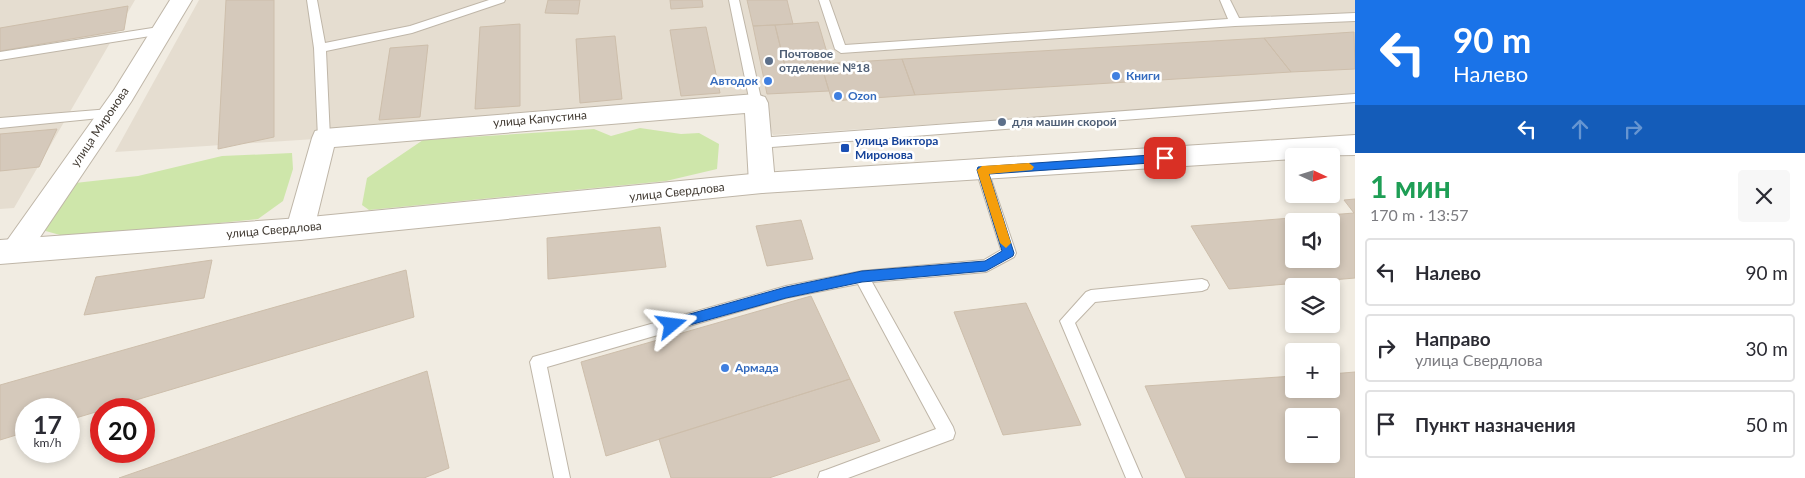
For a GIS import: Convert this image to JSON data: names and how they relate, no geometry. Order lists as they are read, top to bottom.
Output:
{
  "streets": {
    "street": ["улица Капустина", "улица Миронова", "улица Свердлова"]
  },
  "crossings": [
    ["улица Миронова", "улица Свердлова"]
  ],
  "places": {
    "other": [
      "Почтовое отделение №18",
      "Книги",
      "Автодок",
      "Ozon",
      "для машин скорой",
      "Армада"
    ],
    "transit": ["улица Виктора Миронова"]
  },
  "north": "right",
  "page": {
    "turn": ["90 m", "Налево"],
    "map_buttons": ["+", "−"],
    "heading": ["1 мин", "170 m · 13:57"],
    "list": [
      {
        "name": "Налево",
        "value": "90 m"
      },
      {
        "name": "Направо",
        "note": "улица Свердлова",
        "value": "30 m"
      },
      {
        "name": "Пункт назначения",
        "value": "50 m"
      }
    ],
    "speed": "17 km/h",
    "limit": "20"
  }
}
